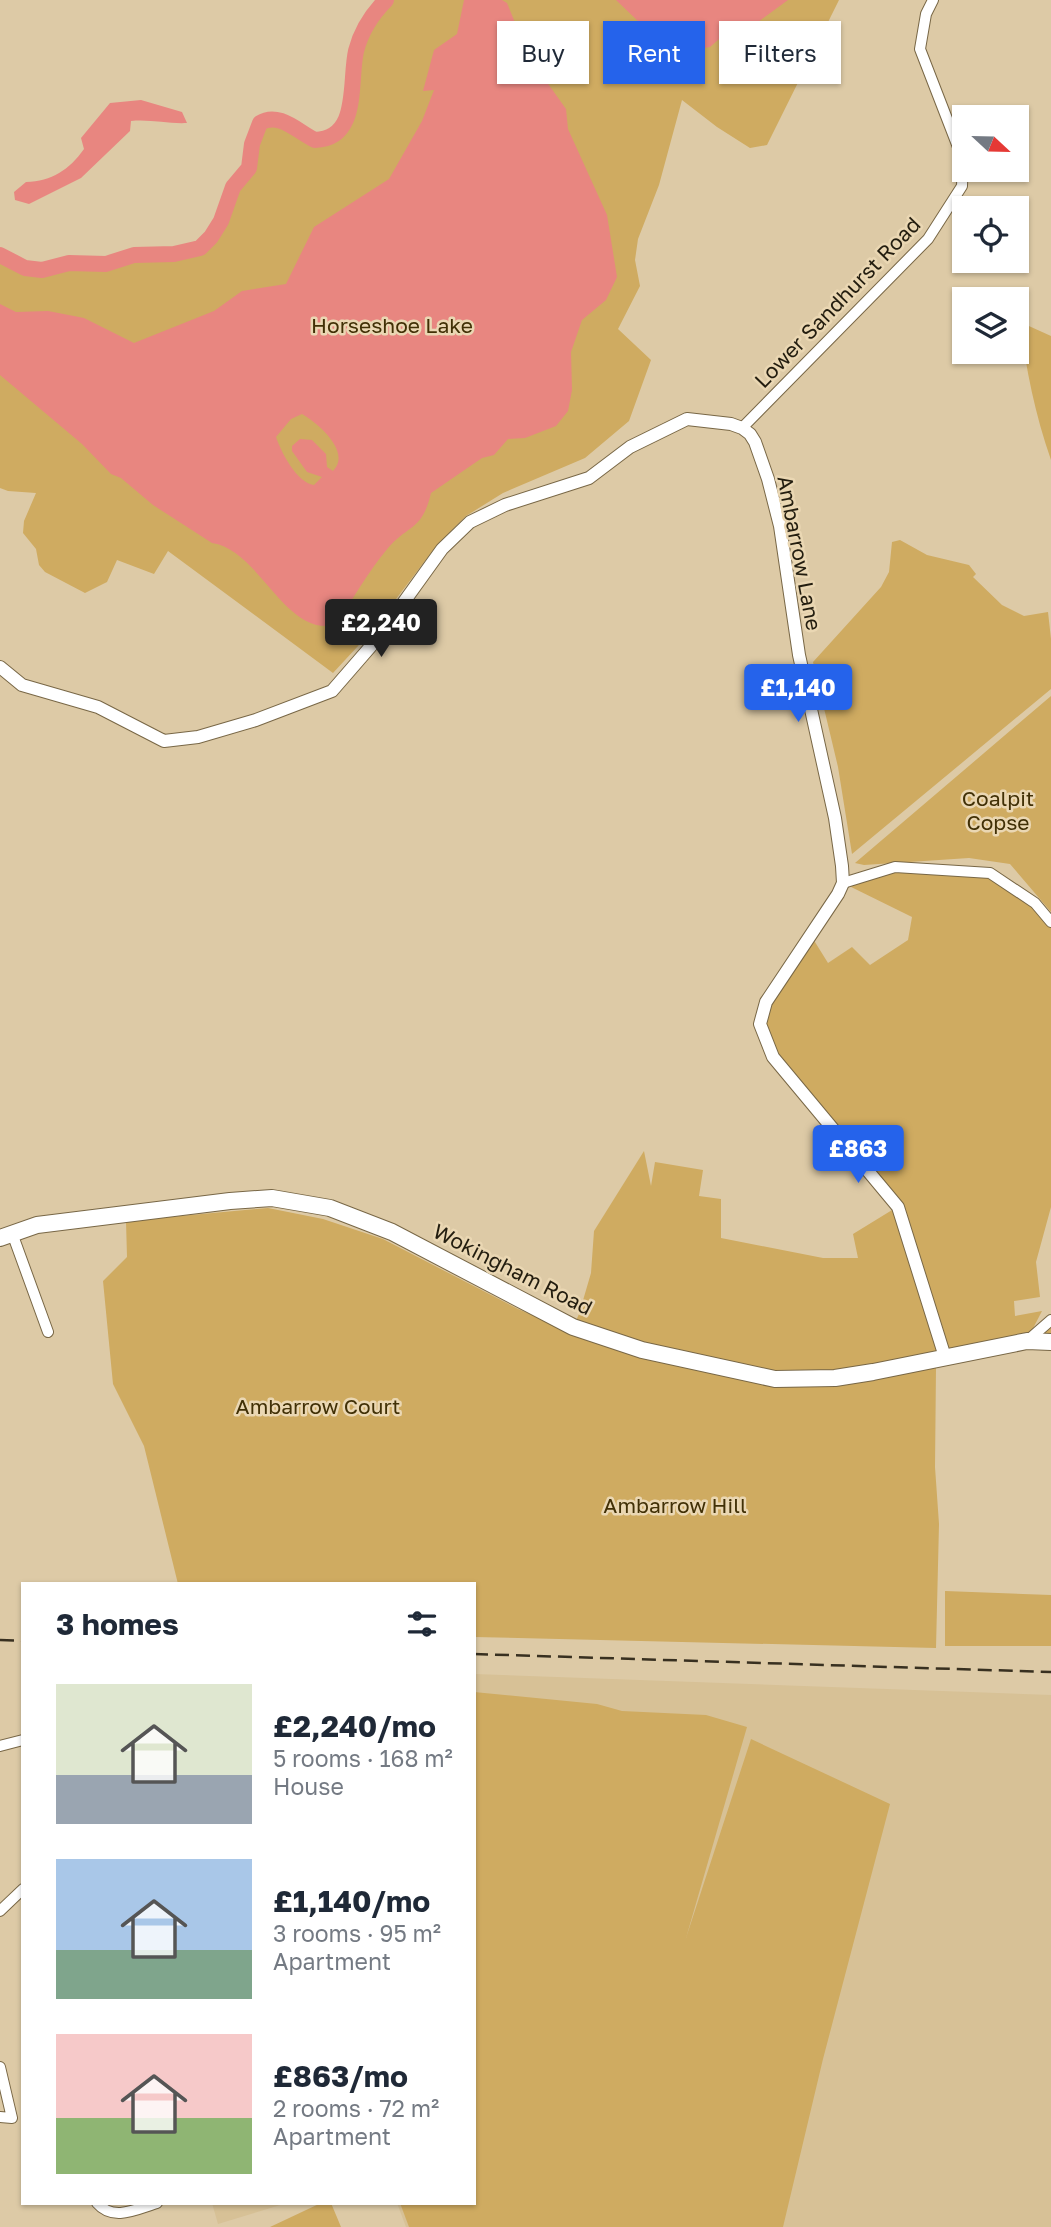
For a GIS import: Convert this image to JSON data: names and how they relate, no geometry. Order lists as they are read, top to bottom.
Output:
{
  "streets": {
    "main road": ["Wokingham Road"],
    "street": ["Lower Sandhurst Road", "Ambarrow Lane"]
  },
  "crossings": [
    ["Lower Sandhurst Road", "Ambarrow Lane"]
  ],
  "parks": [
    "Horseshoe Lake",
    "Coalpit Copse",
    "Ambarrow Court",
    "Ambarrow Hill"
  ],
  "north": "right",
  "page": {
    "chip": ["Buy", "Rent", "Filters"],
    "price": ["£2,240", "£1,140", "£863"],
    "heading": "3 homes",
    "list": [
      {
        "name": "£2,240/mo",
        "note": "5 rooms · 168 m² · House"
      },
      {
        "name": "£1,140/mo",
        "note": "3 rooms · 95 m² · Apartment"
      },
      {
        "name": "£863/mo",
        "note": "2 rooms · 72 m² · Apartment"
      }
    ]
  }
}
